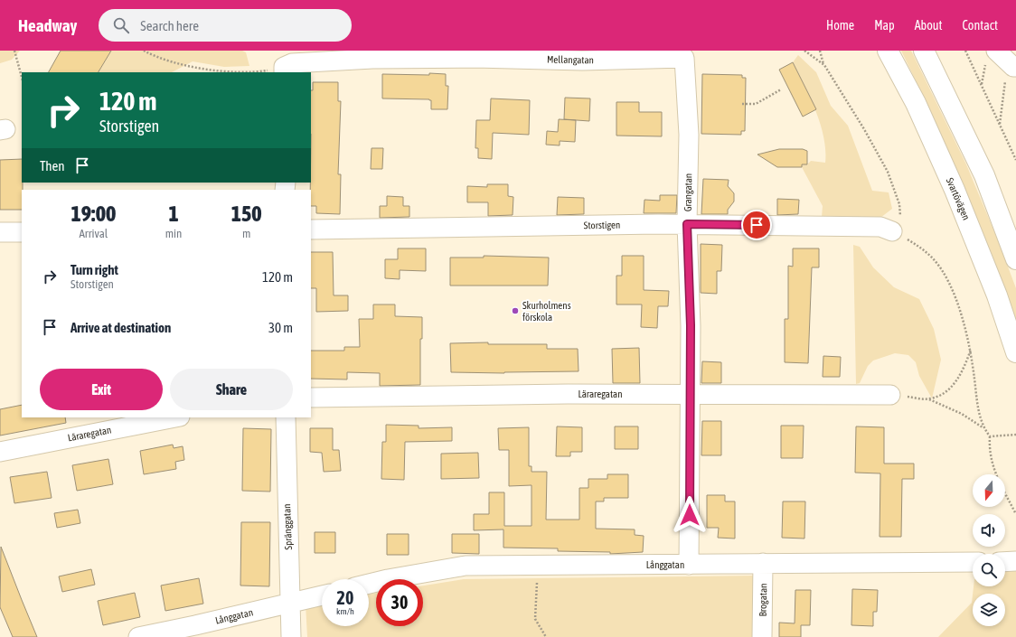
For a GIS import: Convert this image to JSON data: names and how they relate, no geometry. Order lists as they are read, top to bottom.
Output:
{
  "streets": {
    "main road": ["Svartövägen"],
    "street": [
      "Mellangatan",
      "Grangatan",
      "Storstigen",
      "Läraregatan",
      "Spränggatan",
      "Långgatan",
      "Brogatan"
    ]
  },
  "crossings": [
    ["Mellangatan", "Grangatan"],
    ["Grangatan", "Storstigen"],
    ["Grangatan", "Läraregatan"],
    ["Grangatan", "Långgatan"],
    ["Spränggatan", "Långgatan"],
    ["Långgatan", "Brogatan"]
  ],
  "places": ["Skurholmens förskola"],
  "north": "bottom",
  "page": {
    "header": "Headway",
    "search": "Search here",
    "nav": [
      "Home",
      "Map",
      "About",
      "Contact"
    ],
    "turn": ["120 m", "Storstigen"],
    "then": "Then",
    "eta": [
      "19:00",
      "Arrival",
      "1",
      "min",
      "150",
      "m"
    ],
    "list": [
      {
        "name": "Turn right",
        "note": "Storstigen",
        "value": "120 m"
      },
      {
        "name": "Arrive at destination",
        "value": "30 m"
      }
    ],
    "buttons": ["Exit", "Share"],
    "speed": "20 km/h",
    "limit": "30"
  }
}
